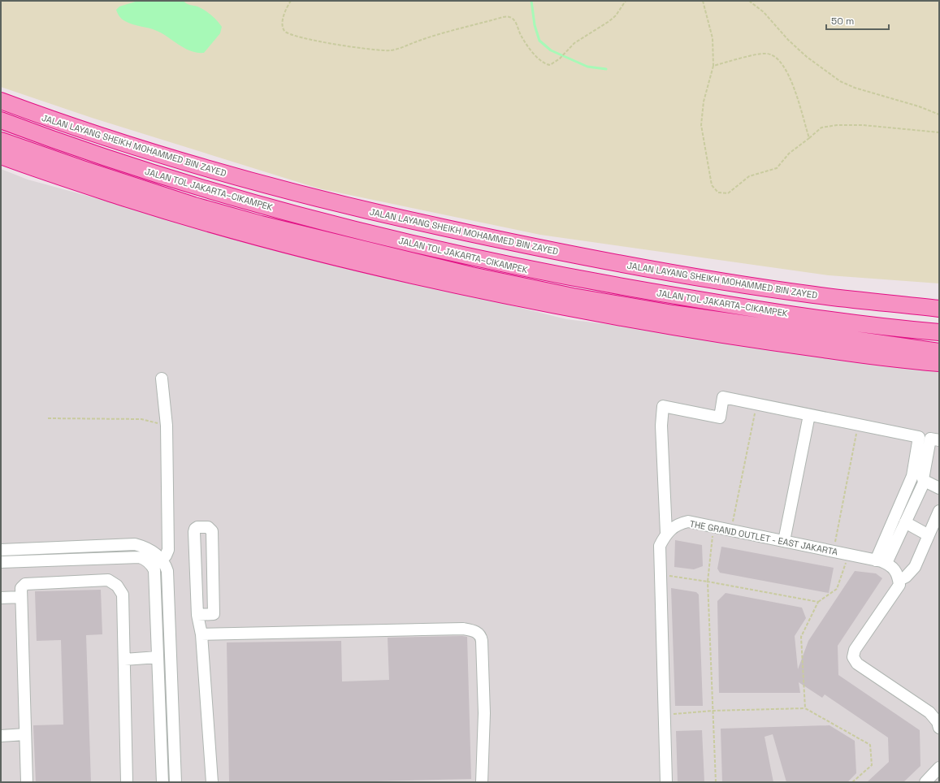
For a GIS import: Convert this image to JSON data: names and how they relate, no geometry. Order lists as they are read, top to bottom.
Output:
{
  "streets": {
    "highway": ["JALAN LAYANG SHEIKH MOHAMMED BIN ZAYED", "JALAN TOL JAKARTA–CIKAMPEK"],
    "street": ["THE GRAND OUTLET - EAST JAKARTA"]
  },
  "scale_bar": "50 m"
}
